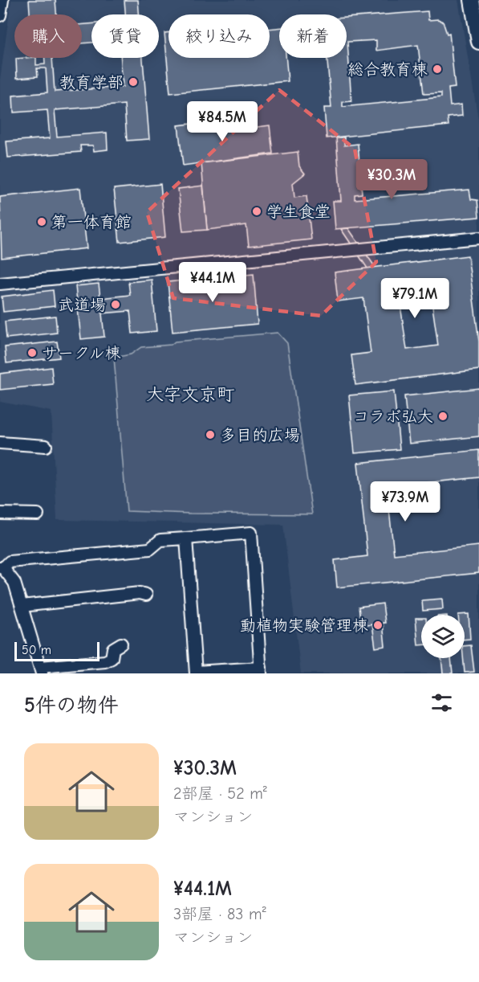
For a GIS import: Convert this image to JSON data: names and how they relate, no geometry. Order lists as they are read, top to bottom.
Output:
{
  "districts": ["大字文京町"],
  "places": [
    "総合教育棟",
    "教育学部",
    "学生食堂",
    "第一体育館",
    "武道場",
    "サークル棟",
    "コラボ弘大",
    "多目的広場",
    "動植物実験管理棟"
  ],
  "scale_bar": "50 m",
  "page": {
    "chip": [
      "購入",
      "賃貸",
      "絞り込み",
      "新着"
    ],
    "price": [
      "¥84.5M",
      "¥30.3M",
      "¥44.1M",
      "¥79.1M",
      "¥73.9M"
    ],
    "scale": "50 m",
    "heading": "5件の物件",
    "list": [
      {
        "name": "¥30.3M",
        "note": "2部屋 · 52 m² · マンション"
      },
      {
        "name": "¥44.1M",
        "note": "3部屋 · 83 m² · マンション"
      }
    ]
  }
}
